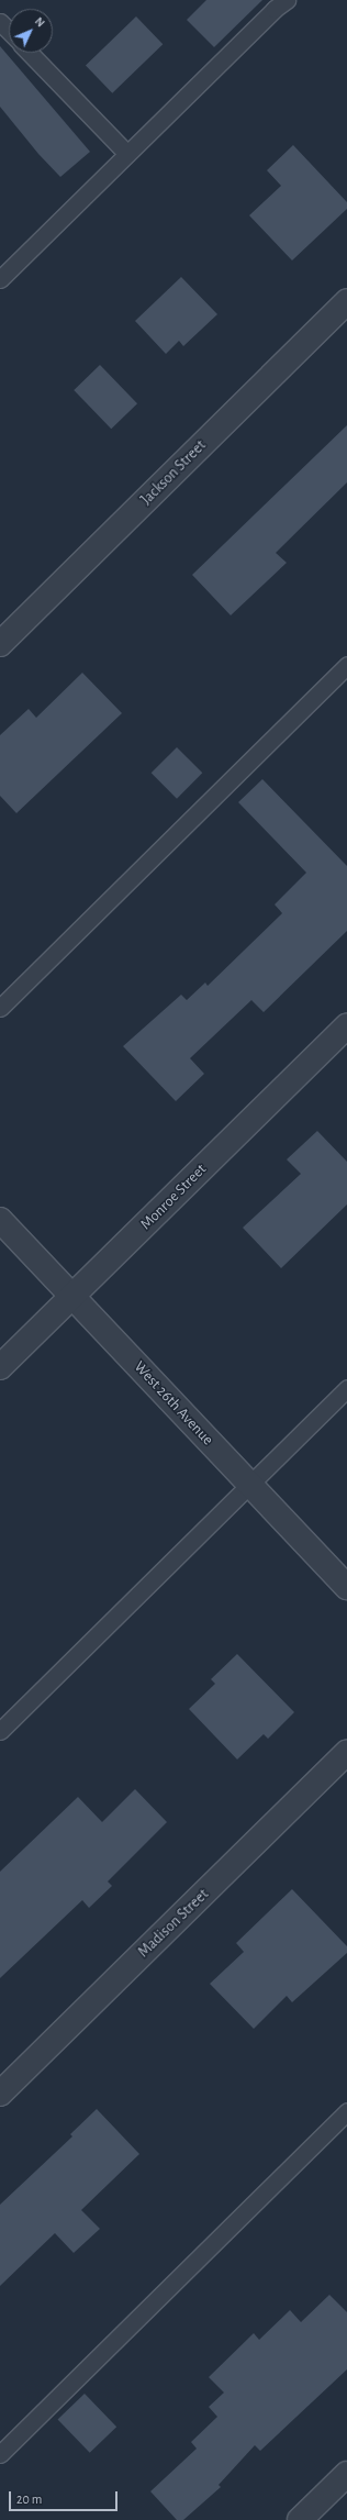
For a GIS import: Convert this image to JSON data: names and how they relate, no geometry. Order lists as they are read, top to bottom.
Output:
{
  "streets": {
    "street": [
      "Jackson Street",
      "Monroe Street",
      "West 26th Avenue",
      "Madison Street"
    ]
  },
  "crossings": [
    ["Monroe Street", "West 26th Avenue"]
  ],
  "scale_bar": "20 m",
  "north": "top right"
}
